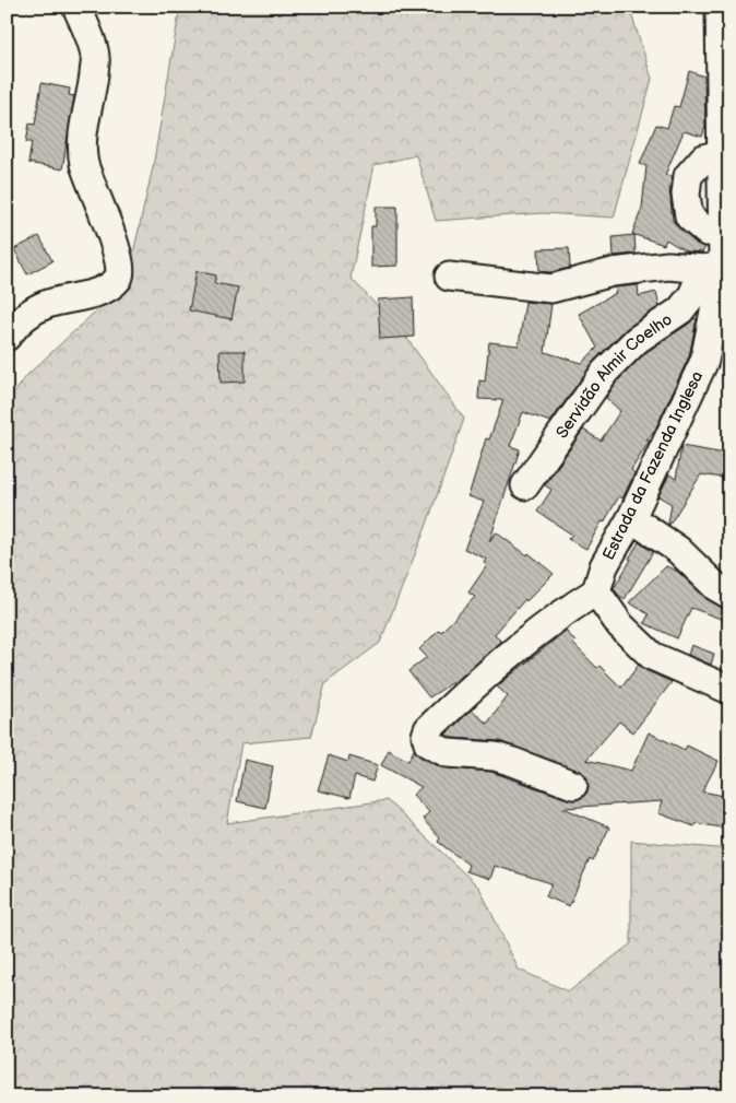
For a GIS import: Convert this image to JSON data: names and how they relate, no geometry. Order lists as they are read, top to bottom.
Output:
{
  "streets": {
    "street": ["Servidão Almir Coelho", "Estrada da Fazenda Inglesa"]
  },
  "crossings": [
    ["Servidão Almir Coelho", "Estrada da Fazenda Inglesa"]
  ]
}
